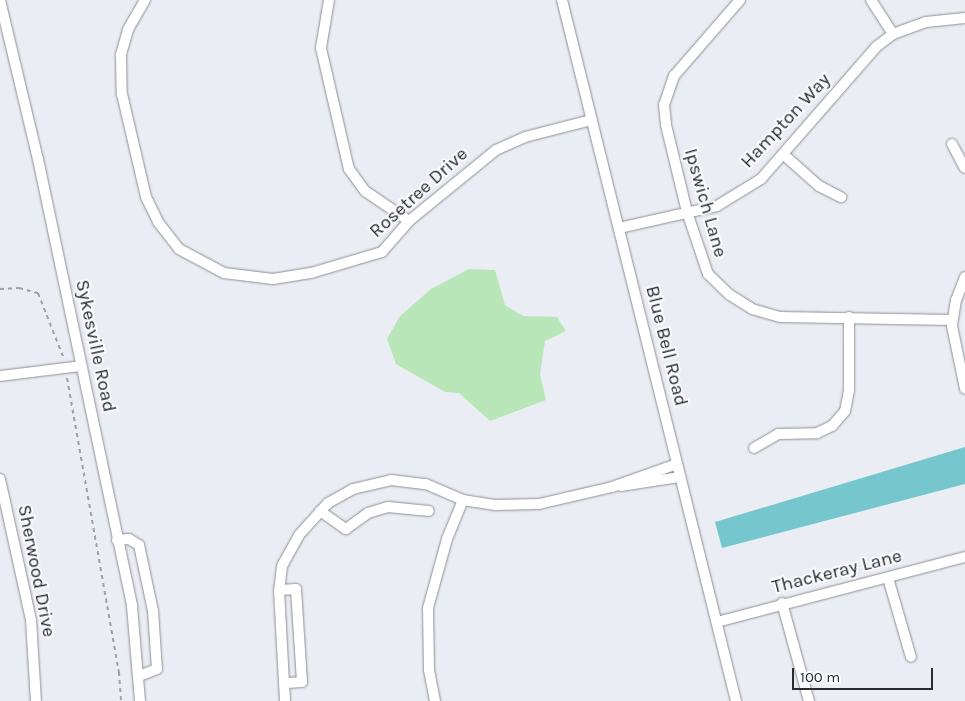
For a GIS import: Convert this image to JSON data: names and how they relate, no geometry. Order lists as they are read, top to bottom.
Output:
{
  "streets": {
    "street": [
      "Hampton Way",
      "Rosetree Drive",
      "Ipswich Lane",
      "Sykesville Road",
      "Blue Bell Road",
      "Sherwood Drive",
      "Thackeray Lane"
    ]
  },
  "crossings": [
    ["Hampton Way", "Ipswich Lane"],
    ["Hampton Way", "Blue Bell Road"],
    ["Rosetree Drive", "Blue Bell Road"],
    ["Blue Bell Road", "Thackeray Lane"]
  ],
  "scale_bar": "100 m"
}
